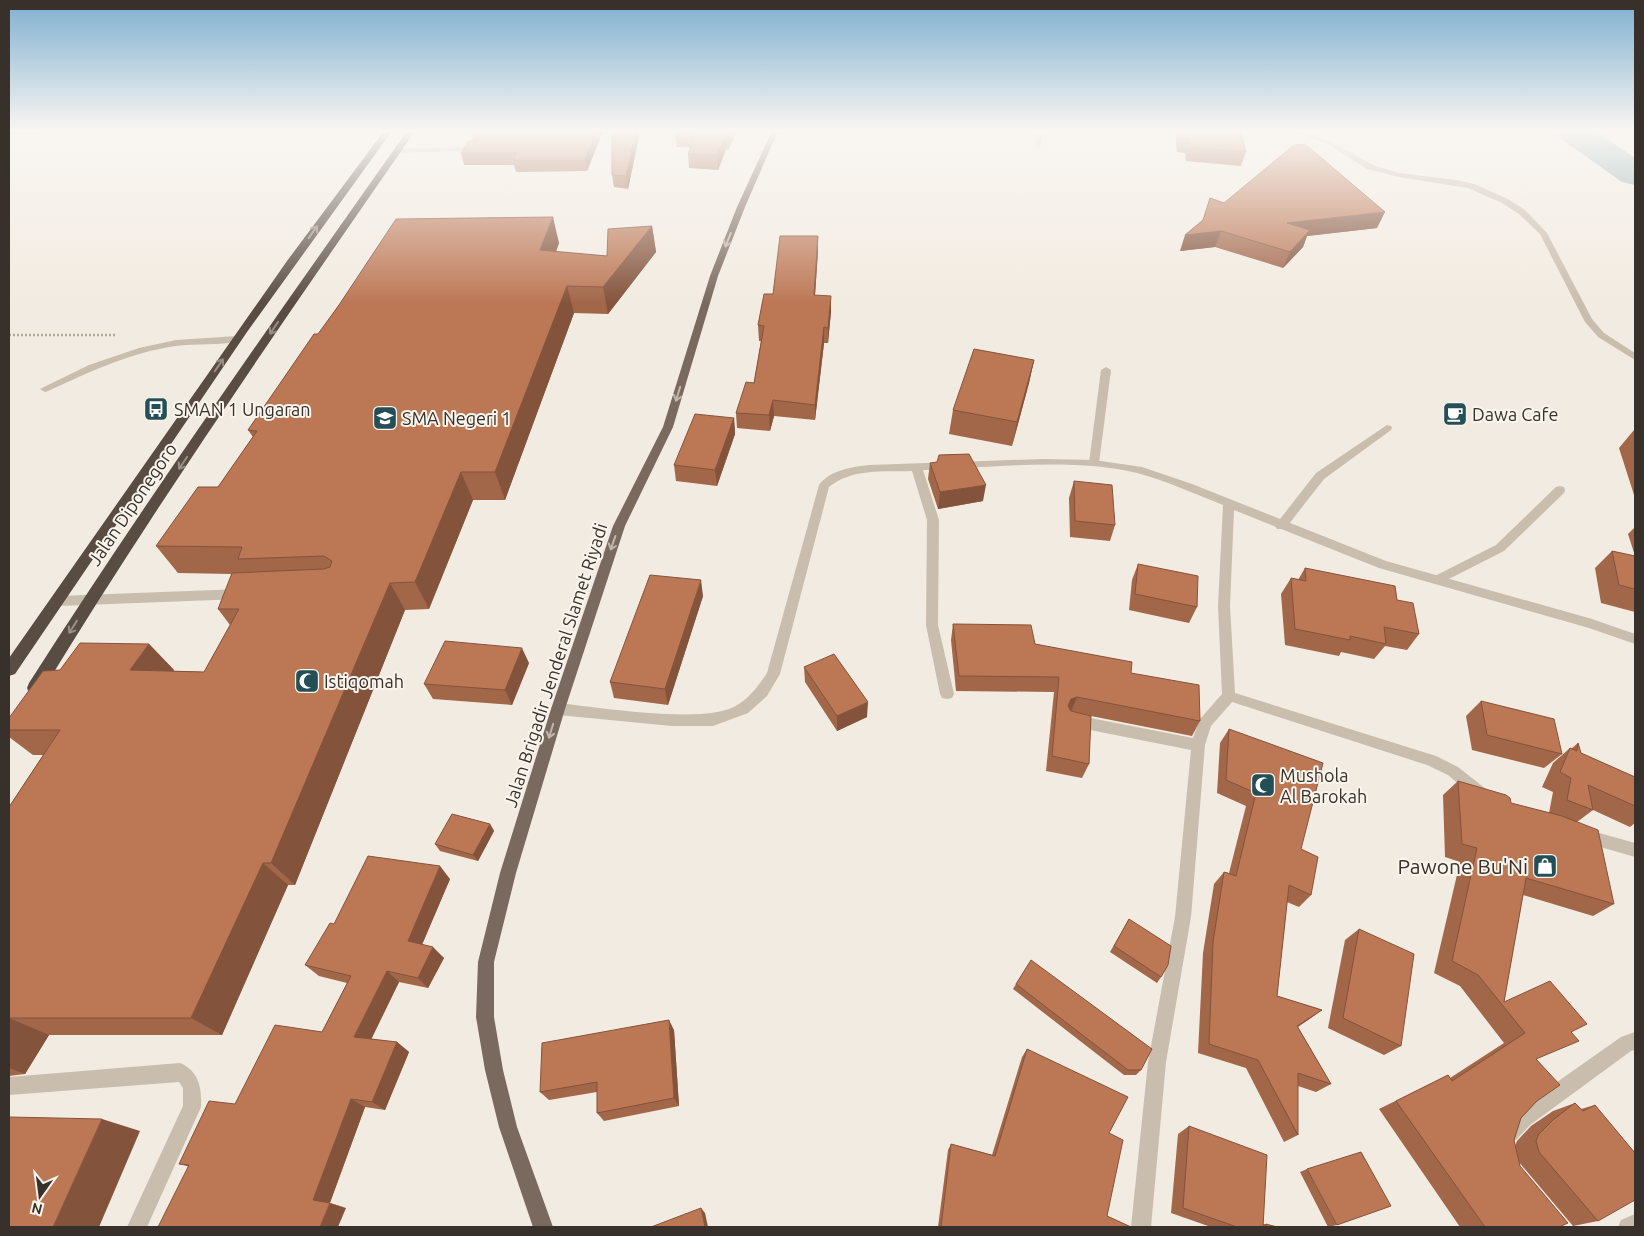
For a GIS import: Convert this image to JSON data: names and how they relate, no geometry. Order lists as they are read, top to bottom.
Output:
{
  "streets": {
    "highway": ["Jalan Diponegoro"],
    "main road": ["Jalan Brigadir Jenderal Slamet Riyadi"]
  },
  "one_way": ["Jalan Brigadir Jenderal Slamet Riyadi"],
  "places": {
    "bus stop": ["SMAN 1 Ungaran"],
    "cafe": ["Dawa Cafe"],
    "school or university": ["SMA Negeri 1"],
    "mosque": ["Istiqomah", "Mushola Al Barokah"],
    "shop": ["Pawone Bu'Ni"]
  },
  "north": "bottom"
}
